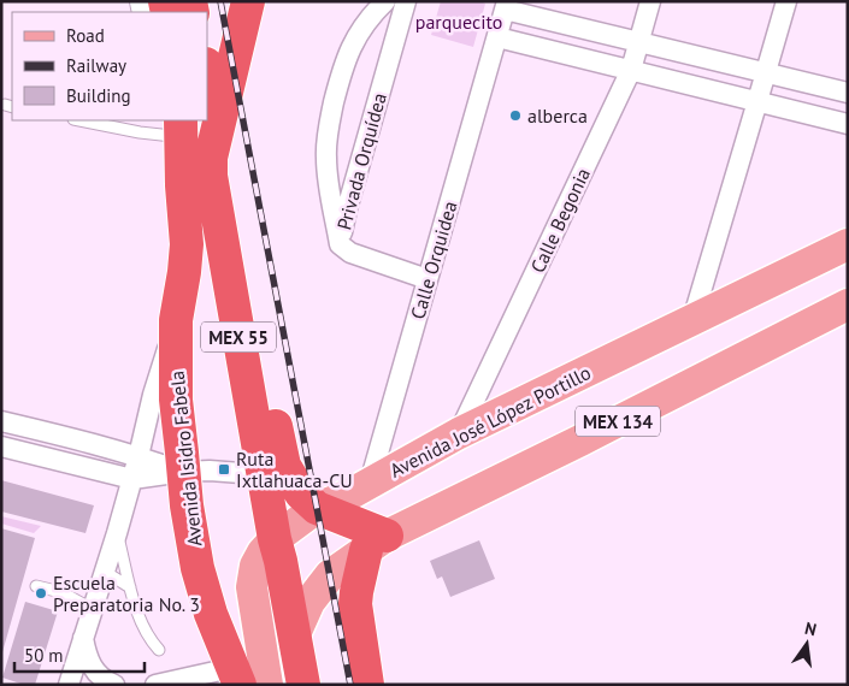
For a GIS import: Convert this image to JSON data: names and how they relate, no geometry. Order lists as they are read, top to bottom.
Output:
{
  "streets": {
    "highway": ["MEX 55", "Avenida Isidro Fabela"],
    "main road": ["Avenida José López Portillo", "MEX 134"],
    "street": ["Privada Orquídea", "Calle Begonia", "Calle Orquidea"]
  },
  "crossings": [
    ["Calle Begonia", "Avenida José López Portillo"],
    ["Calle Orquidea", "Avenida José López Portillo"],
    ["MEX 55", "Avenida José López Portillo"],
    ["MEX 55", "MEX 134"],
    ["Avenida José López Portillo", "MEX 134"],
    ["Avenida José López Portillo", "Avenida Isidro Fabela"],
    ["MEX 134", "Avenida Isidro Fabela"]
  ],
  "parks": ["parquecito"],
  "places": {
    "other": ["alberca", "Escuela Preparatoria No. 3"],
    "transit": ["Ruta Ixtlahuaca-CU"]
  },
  "legend": ["Road", "Railway", "Building"],
  "scale_bar": "50 m",
  "north": "top"
}
